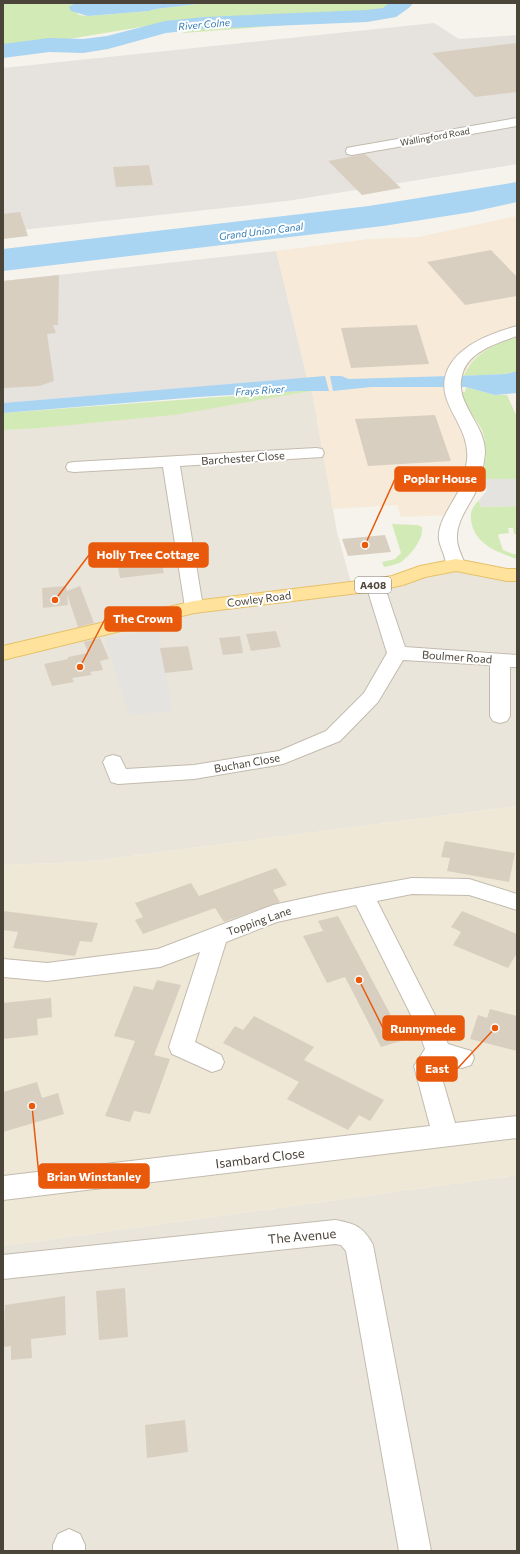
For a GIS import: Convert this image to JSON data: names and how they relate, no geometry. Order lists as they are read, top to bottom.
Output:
{
  "streets": {
    "main road": ["A408", "Cowley Road"],
    "street": [
      "Wallingford Road",
      "Barchester Close",
      "Boulmer Road",
      "Buchan Close",
      "Topping Lane",
      "Isambard Close",
      "The Avenue"
    ]
  },
  "crossings": [
    ["Boulmer Road", "Buchan Close"]
  ],
  "water": ["River Colne", "Grand Union Canal", "Frays River"],
  "places": [
    "Poplar House",
    "Holly Tree Cottage",
    "The Crown",
    "Runnymede",
    "East",
    "Brian Winstanley"
  ]
}
